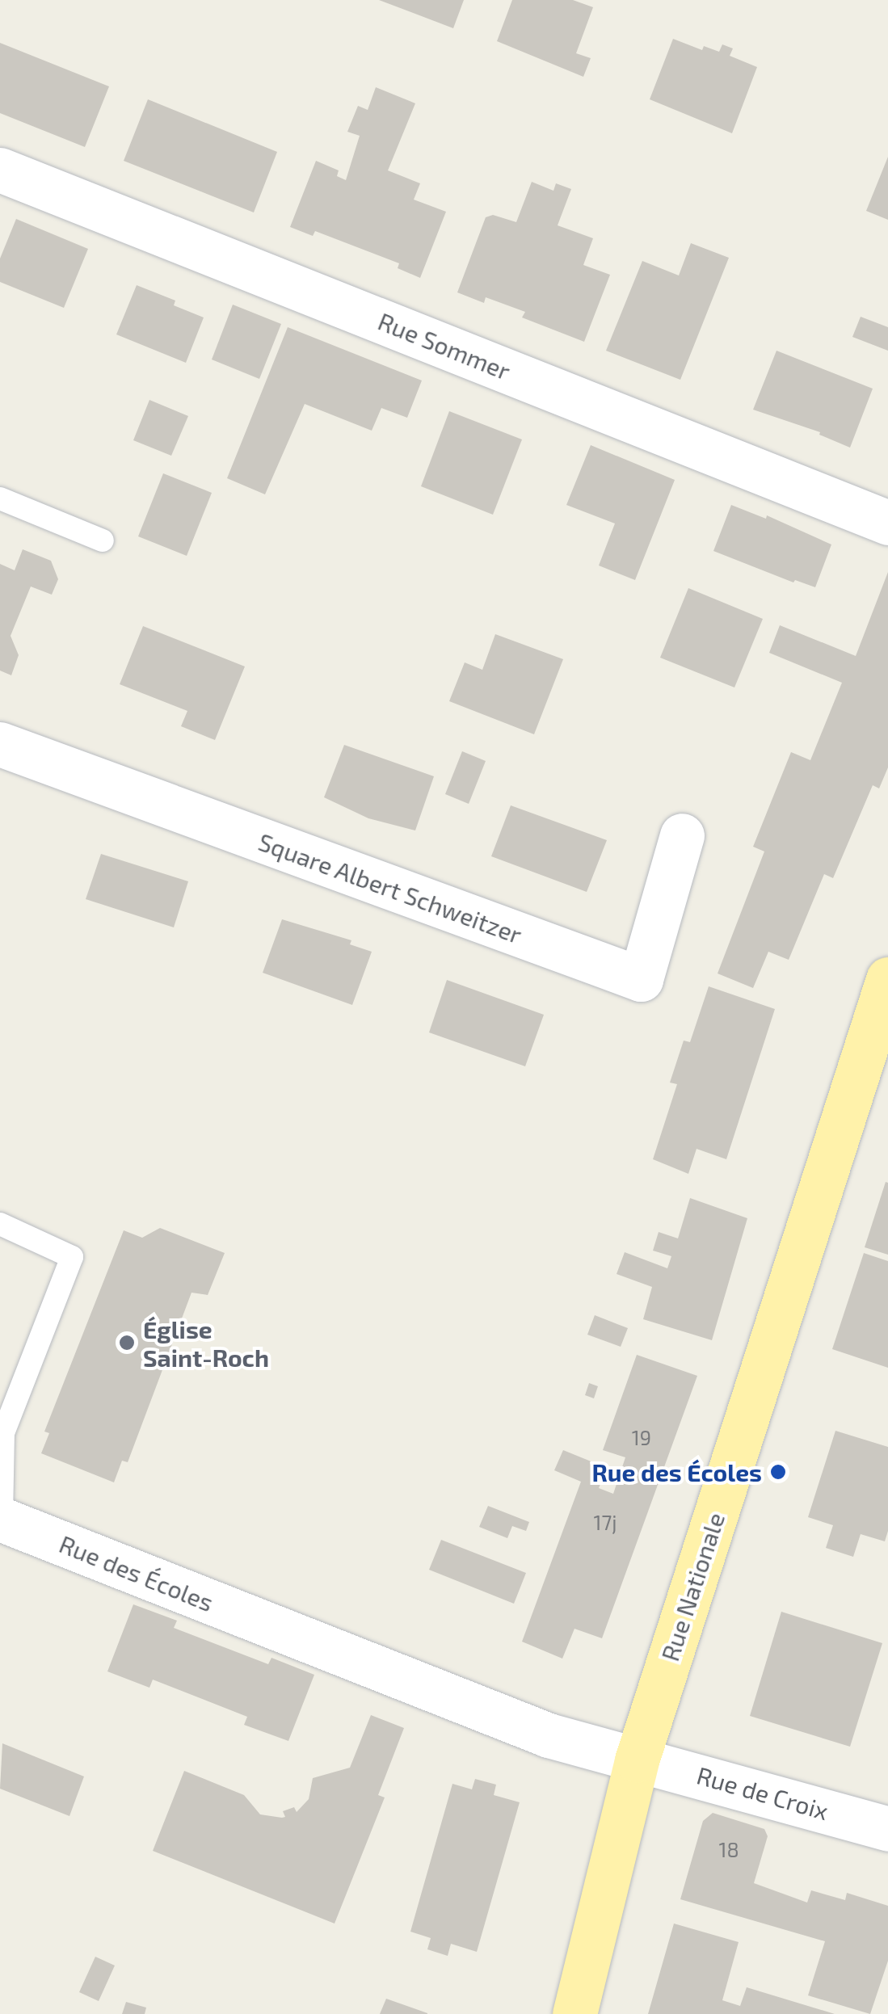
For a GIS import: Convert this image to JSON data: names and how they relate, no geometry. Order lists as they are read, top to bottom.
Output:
{
  "streets": {
    "main road": ["Rue Nationale"],
    "street": [
      "Rue Sommer",
      "Square Albert Schweitzer",
      "Rue des Écoles",
      "Rue de Croix"
    ]
  },
  "crossings": [
    ["Rue des Écoles", "Rue Nationale"],
    ["Rue des Écoles", "Rue de Croix"],
    ["Rue Nationale", "Rue de Croix"]
  ],
  "places": ["Église Saint-Roch", "Rue des Écoles"],
  "house_numbers": ["19", "17j", "18"]
}
